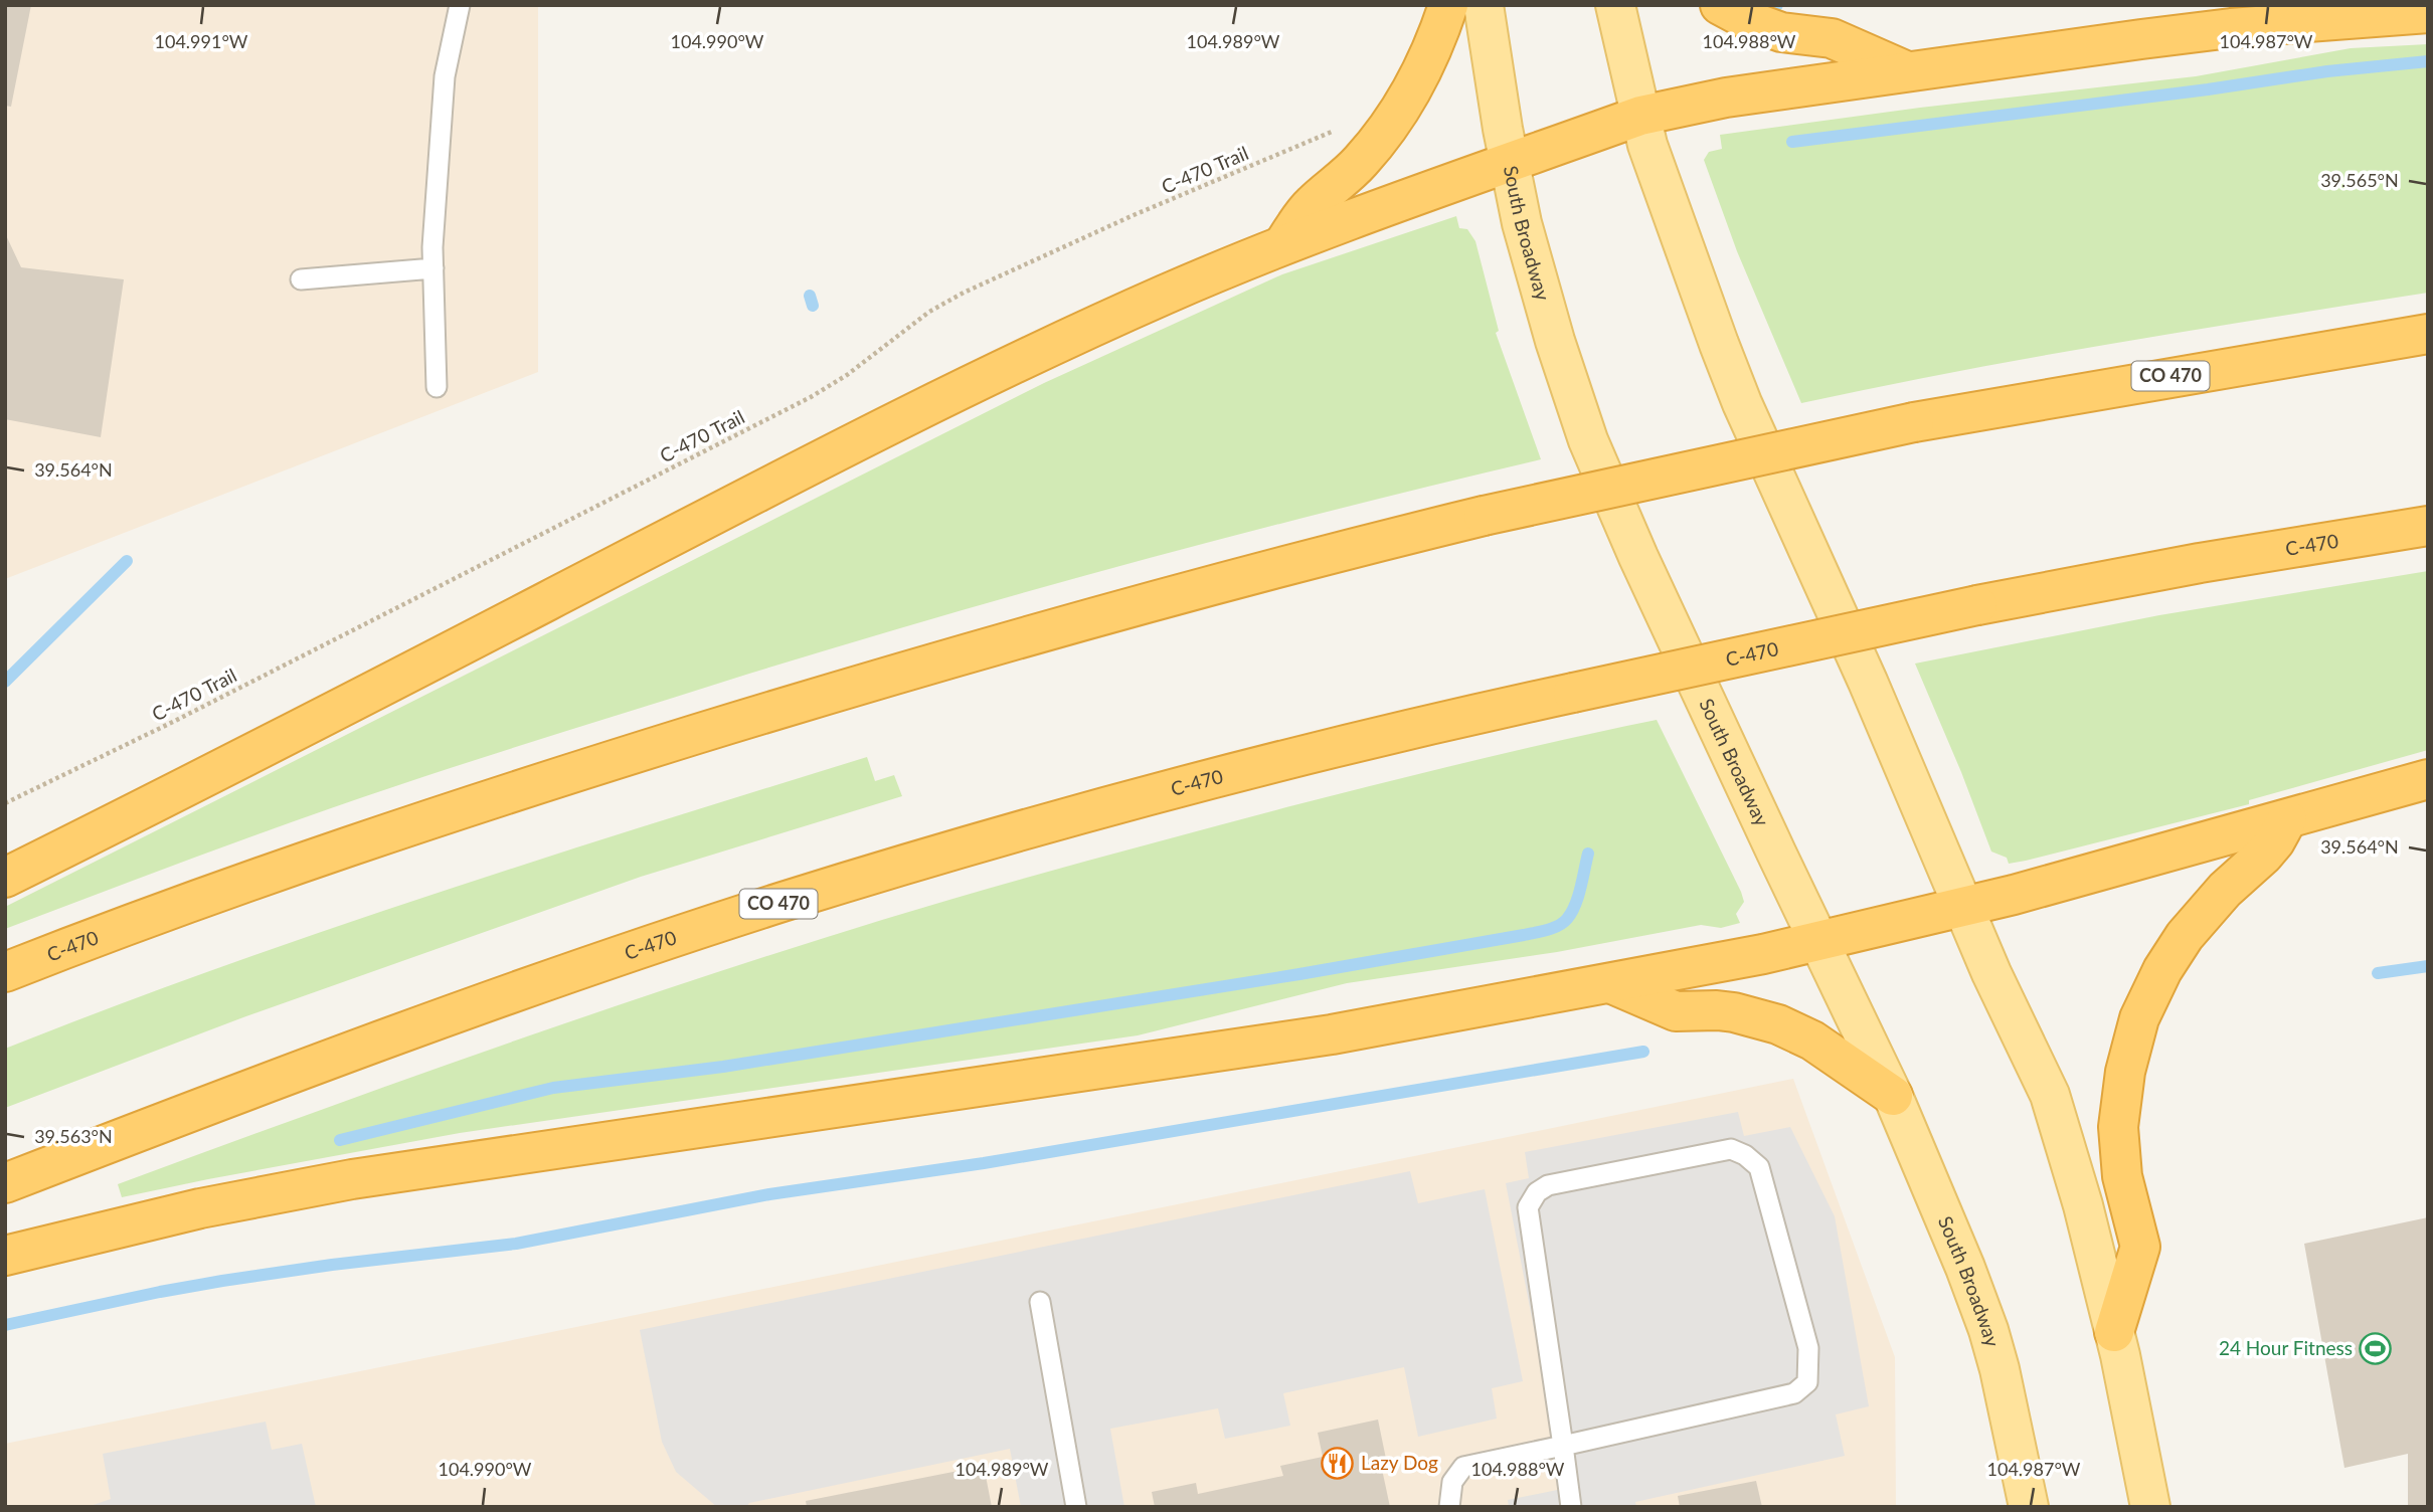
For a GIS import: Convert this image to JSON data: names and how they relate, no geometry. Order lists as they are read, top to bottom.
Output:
{
  "streets": {
    "highway": ["CO 470", "C-470"],
    "main road": ["South Broadway"],
    "path": ["C-470 Trail"]
  },
  "places": {
    "sports": ["24 Hour Fitness"],
    "restaurant": ["Lazy Dog"]
  },
  "coordinates": [
    "104.991°W",
    "104.990°W",
    "104.989°W",
    "104.988°W",
    "104.987°W",
    "39.565°N",
    "39.564°N",
    "39.563°N"
  ]
}
